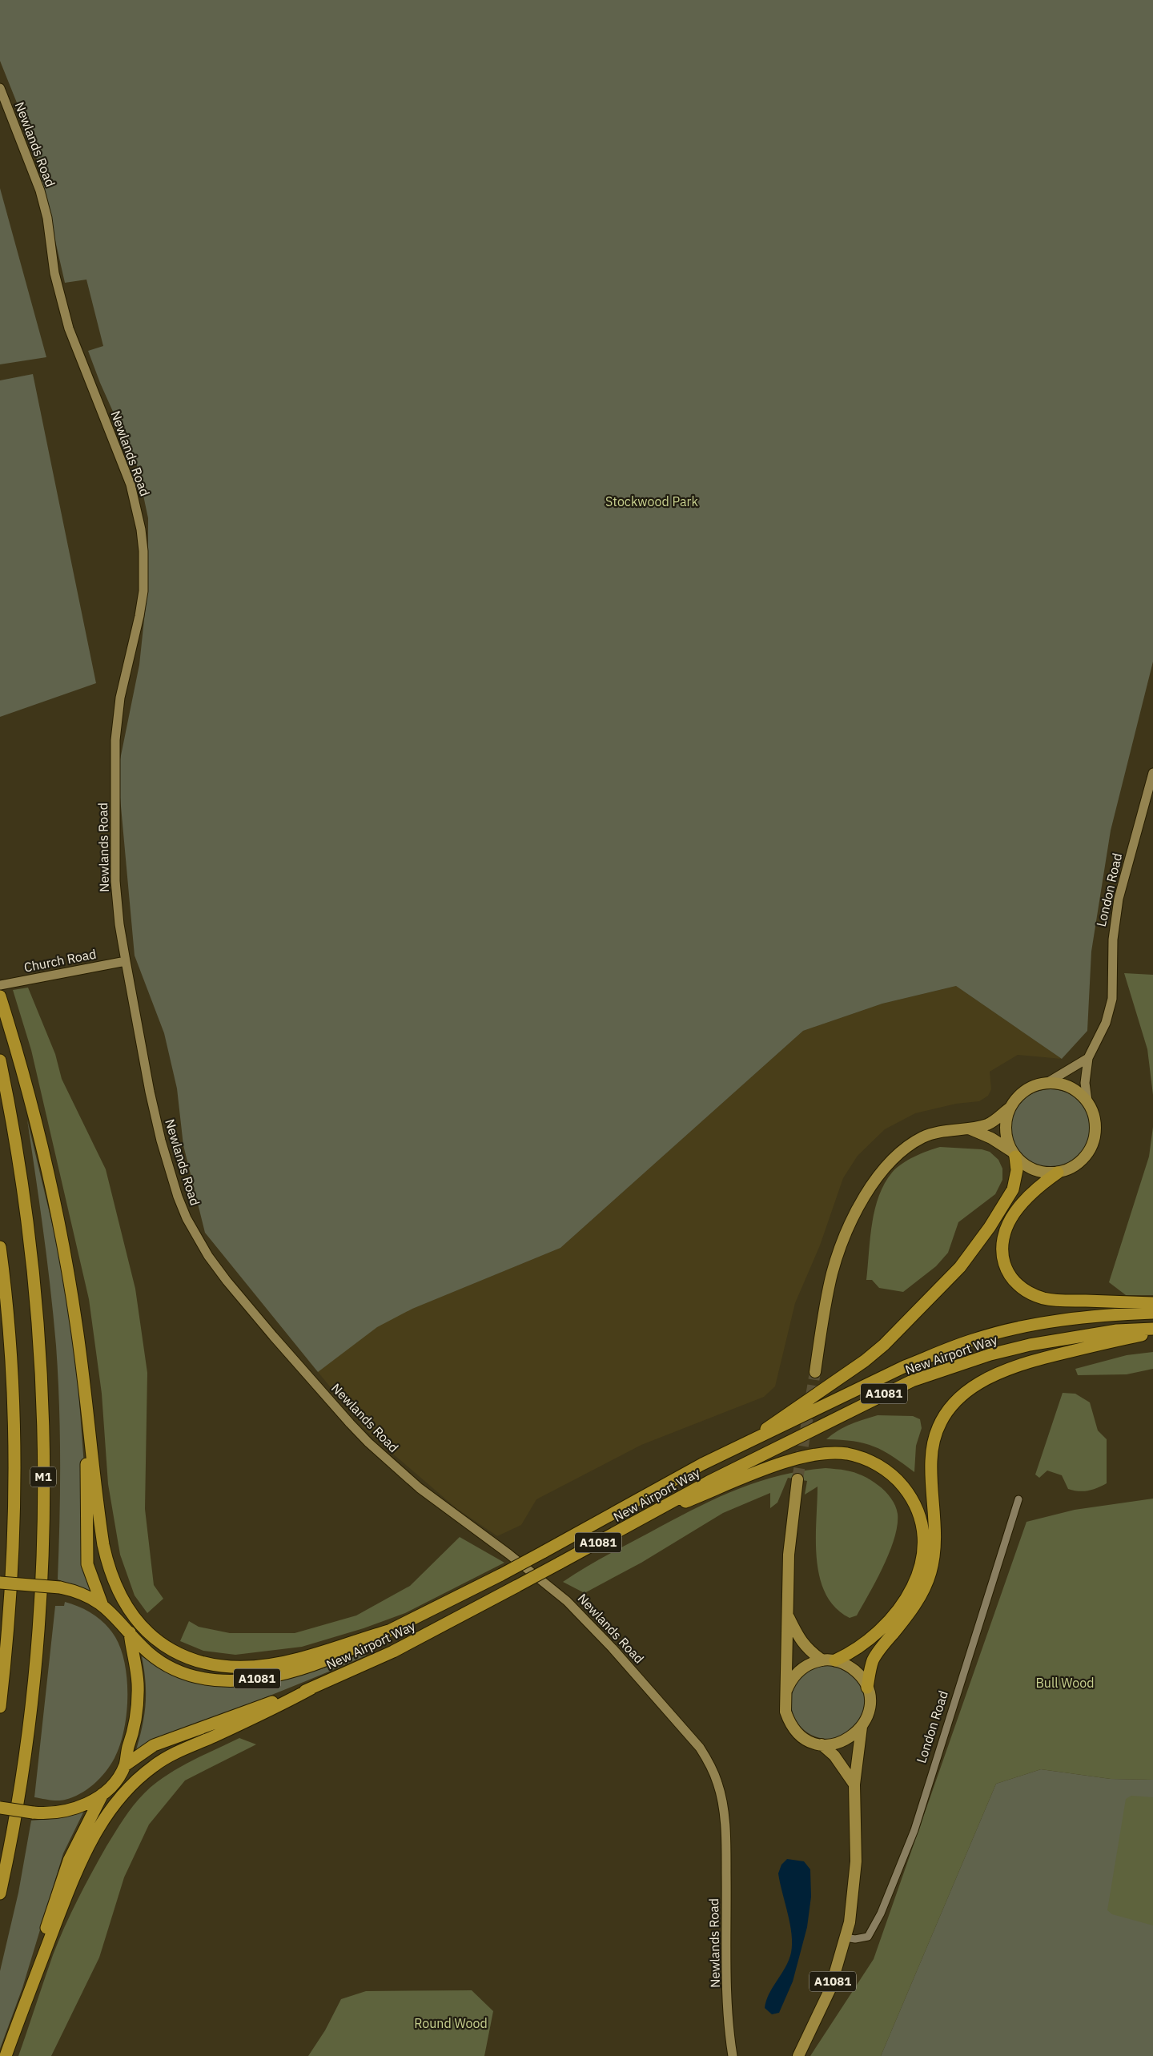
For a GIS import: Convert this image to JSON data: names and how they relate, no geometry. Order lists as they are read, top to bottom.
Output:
{
  "streets": {
    "highway": ["New Airport Way", "A1081", "M1"],
    "street": ["Newlands Road", "London Road", "Church Road"]
  },
  "crossings": [
    ["Newlands Road", "Church Road"],
    ["London Road", "A1081"],
    ["New Airport Way", "A1081"]
  ],
  "parks": ["Stockwood Park", "Bull Wood", "Round Wood"]
}
